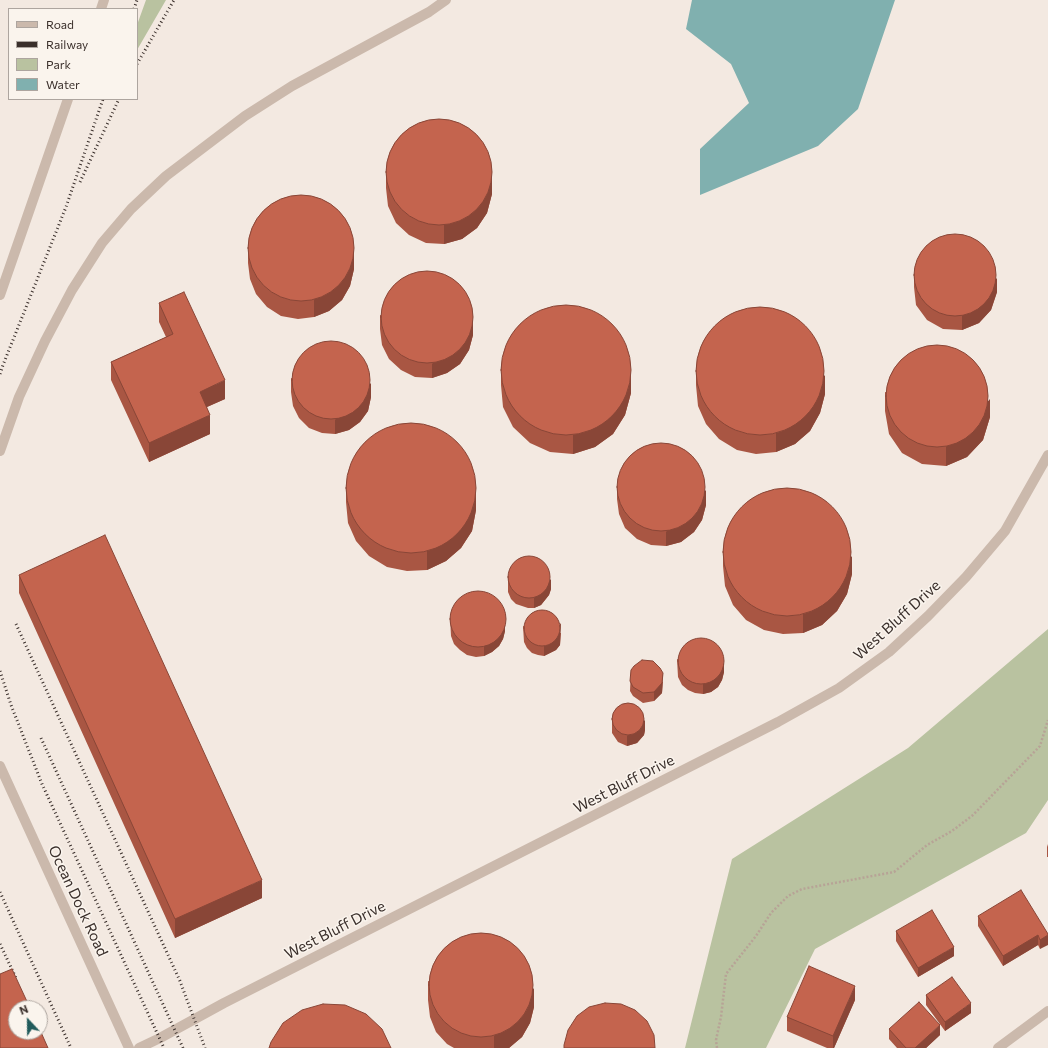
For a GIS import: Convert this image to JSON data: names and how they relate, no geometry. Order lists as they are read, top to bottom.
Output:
{
  "streets": {
    "street": ["West Bluff Drive", "Ocean Dock Road"]
  },
  "legend": [
    "Road",
    "Railway",
    "Park",
    "Water"
  ],
  "north": "top"
}
